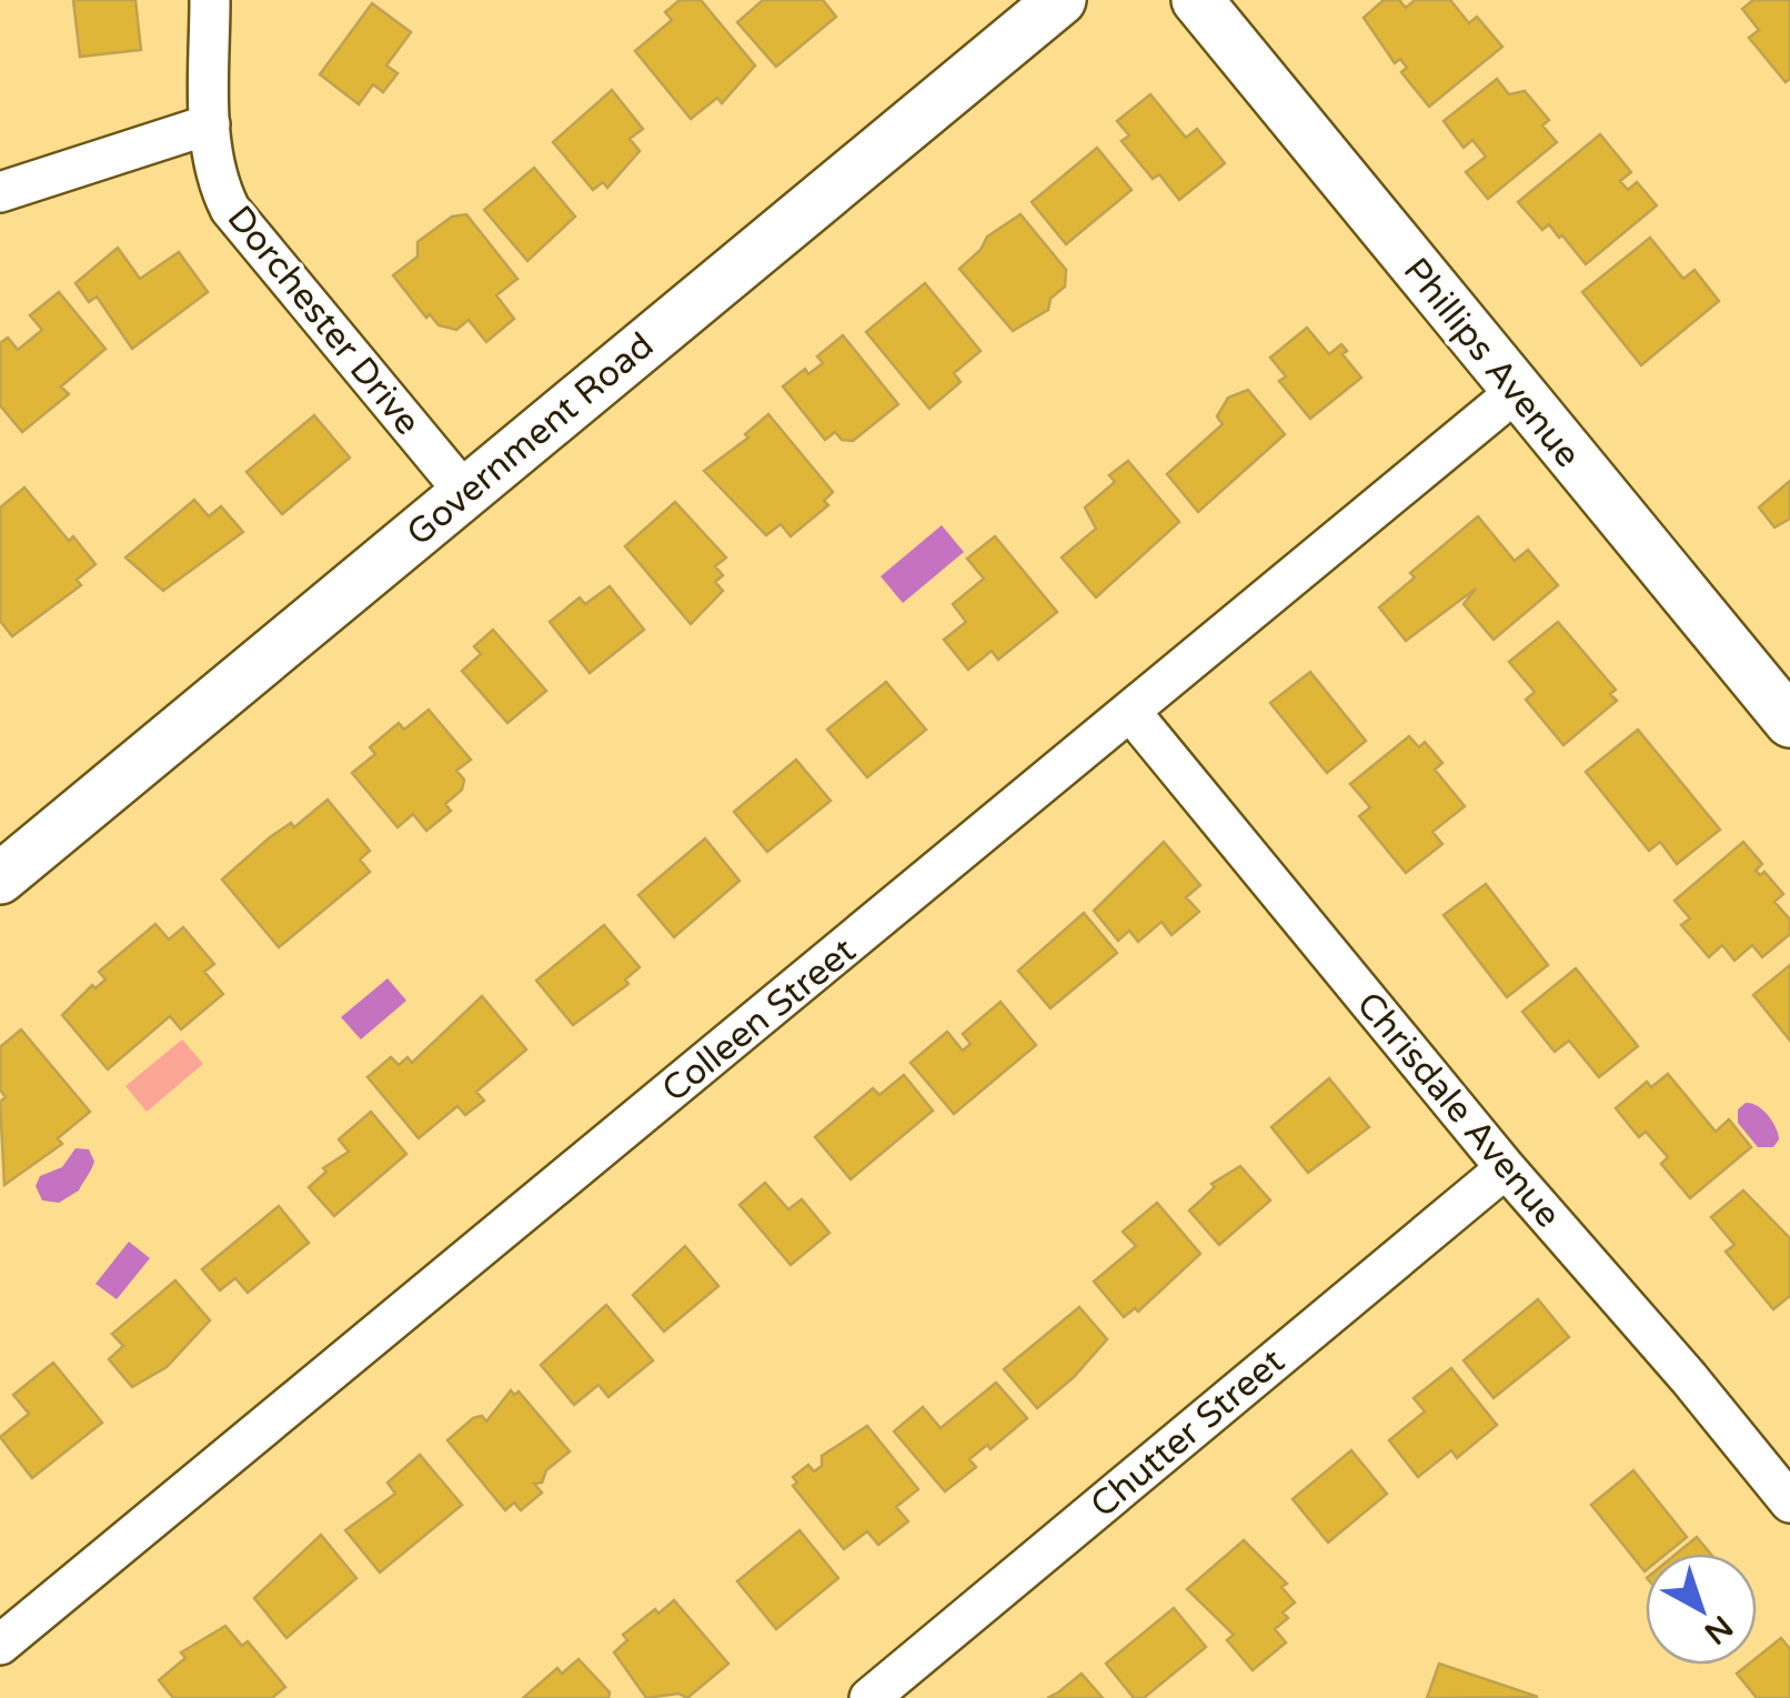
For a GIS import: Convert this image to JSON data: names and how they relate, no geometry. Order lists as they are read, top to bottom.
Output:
{
  "streets": {
    "street": [
      "Dorchester Drive",
      "Phillips Avenue",
      "Government Road",
      "Colleen Street",
      "Chrisdale Avenue",
      "Chutter Street"
    ]
  },
  "crossings": [
    ["Dorchester Drive", "Government Road"],
    ["Phillips Avenue", "Colleen Street"],
    ["Colleen Street", "Chrisdale Avenue"],
    ["Chrisdale Avenue", "Chutter Street"]
  ],
  "north": "bottom right"
}
